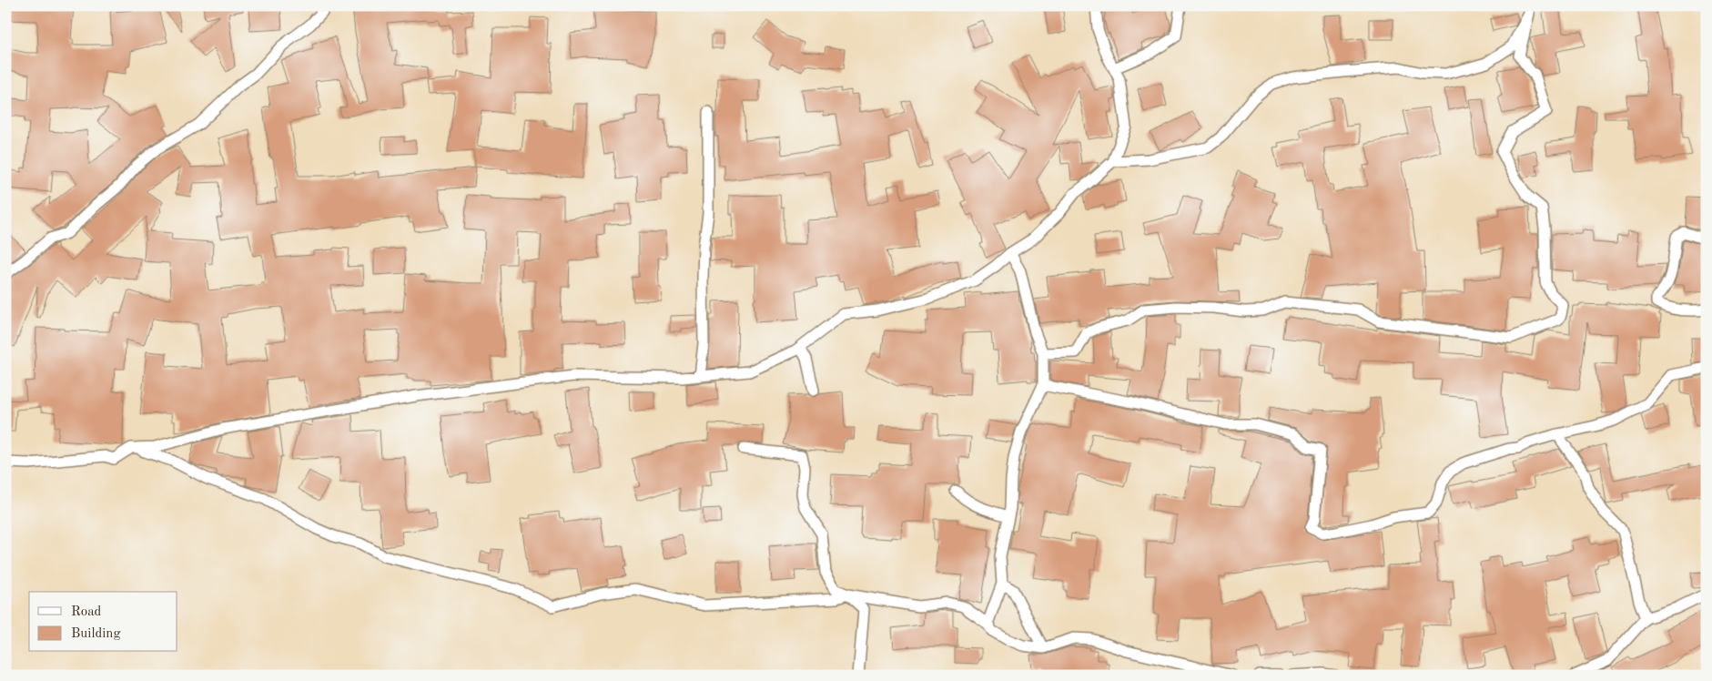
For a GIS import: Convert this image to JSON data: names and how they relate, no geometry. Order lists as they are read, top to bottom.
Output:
{
  "legend": ["Road", "Building"]
}
